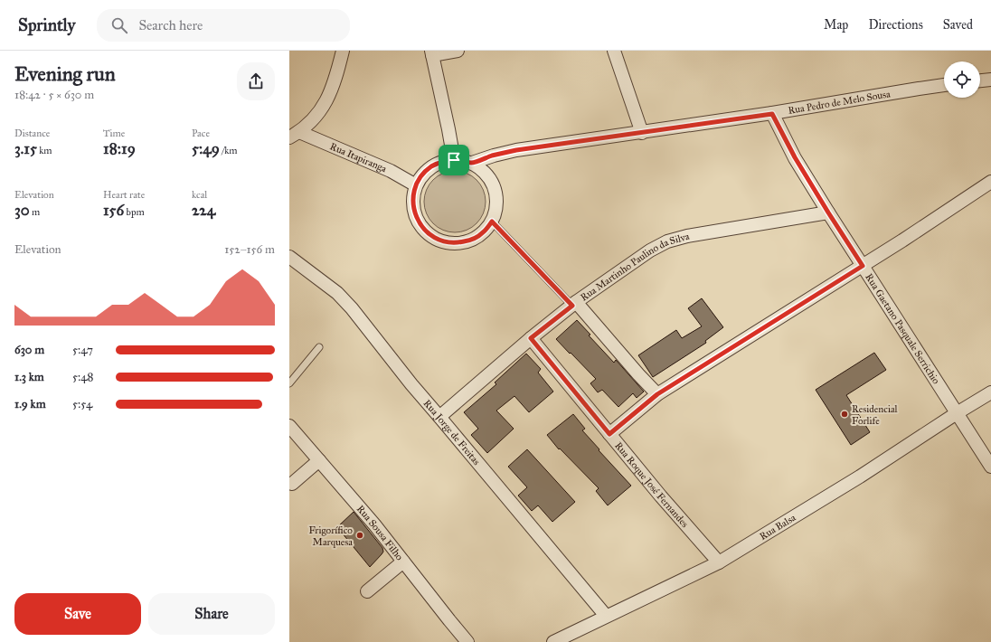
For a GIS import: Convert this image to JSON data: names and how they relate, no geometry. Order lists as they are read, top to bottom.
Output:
{
  "streets": {
    "street": [
      "Rua Pedro de Melo Sousa",
      "Rua Itapiranga",
      "Rua Martinho Paulino da Silva",
      "Rua Gaetano Pasquale Serrichio",
      "Rua Jorge de Freitas",
      "Rua Roque José Fernandes",
      "Rua Balsa",
      "Rua Sousa Filho"
    ]
  },
  "crossings": [
    ["Rua Pedro de Melo Sousa", "Rua Itapiranga"],
    ["Rua Pedro de Melo Sousa", "Rua Gaetano Pasquale Serrichio"],
    ["Rua Martinho Paulino da Silva", "Rua Gaetano Pasquale Serrichio"],
    ["Rua Martinho Paulino da Silva", "Rua Jorge de Freitas"],
    ["Rua Martinho Paulino da Silva", "Rua Roque José Fernandes"],
    ["Rua Gaetano Pasquale Serrichio", "Rua Balsa"],
    ["Rua Jorge de Freitas", "Rua Balsa"],
    ["Rua Roque José Fernandes", "Rua Balsa"]
  ],
  "places": ["Residencial Forlife", "Frigorífico Marquesa"],
  "page": {
    "header": "Sprintly",
    "search": "Search here",
    "nav": ["Map", "Directions", "Saved"],
    "heading": ["Evening run", "18:42 · 5 × 630 m"],
    "stats": [
      ["Distance", "3.15 km"],
      ["Time", "18:19"],
      ["Pace", "5:49 /km"],
      ["Elevation", "30 m"],
      ["Heart rate", "156 bpm"],
      ["kcal", "224"]
    ],
    "chart": ["Elevation", "152–156 m"],
    "list": [
      {
        "name": "630 m",
        "note": "5:47"
      },
      {
        "name": "1.3 km",
        "note": "5:48"
      },
      {
        "name": "1.9 km",
        "note": "5:54"
      }
    ],
    "buttons": ["Save", "Share"]
  }
}
